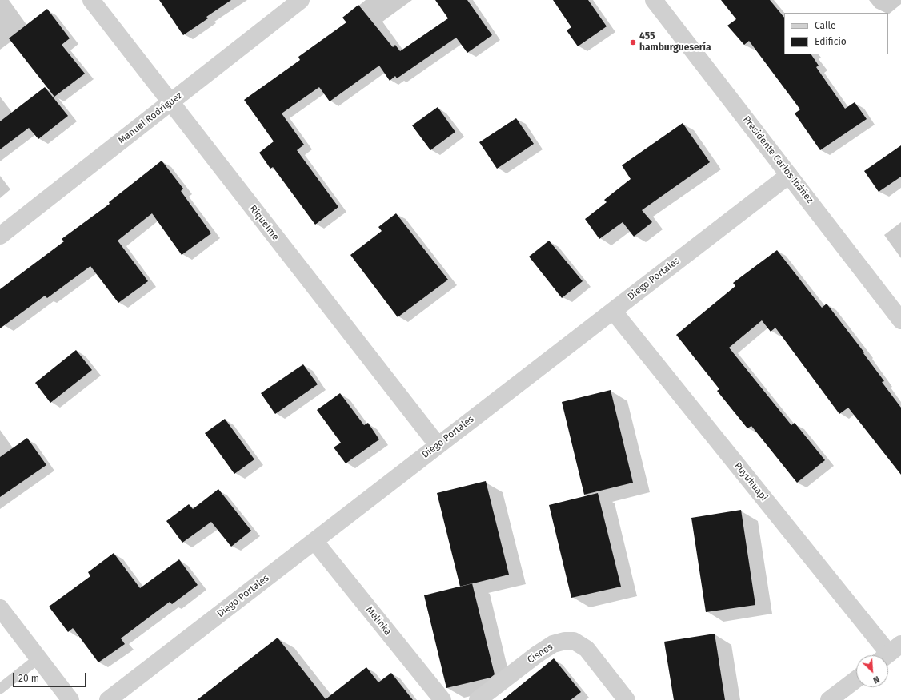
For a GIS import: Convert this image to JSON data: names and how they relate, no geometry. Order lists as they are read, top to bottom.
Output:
{
  "streets": {
    "street": [
      "Manuel Rodríguez",
      "Presidente Carlos Ibáñez",
      "Riquelme",
      "Diego Portales",
      "Puyuhuapi",
      "Melinka",
      "Cisnes"
    ]
  },
  "crossings": [
    ["Manuel Rodríguez", "Riquelme"],
    ["Presidente Carlos Ibáñez", "Diego Portales"],
    ["Riquelme", "Diego Portales"],
    ["Diego Portales", "Puyuhuapi"],
    ["Diego Portales", "Melinka"]
  ],
  "places": ["455 hamburguesería"],
  "legend": ["Calle", "Edificio"],
  "scale_bar": "20 m",
  "north": "bottom right"
}
